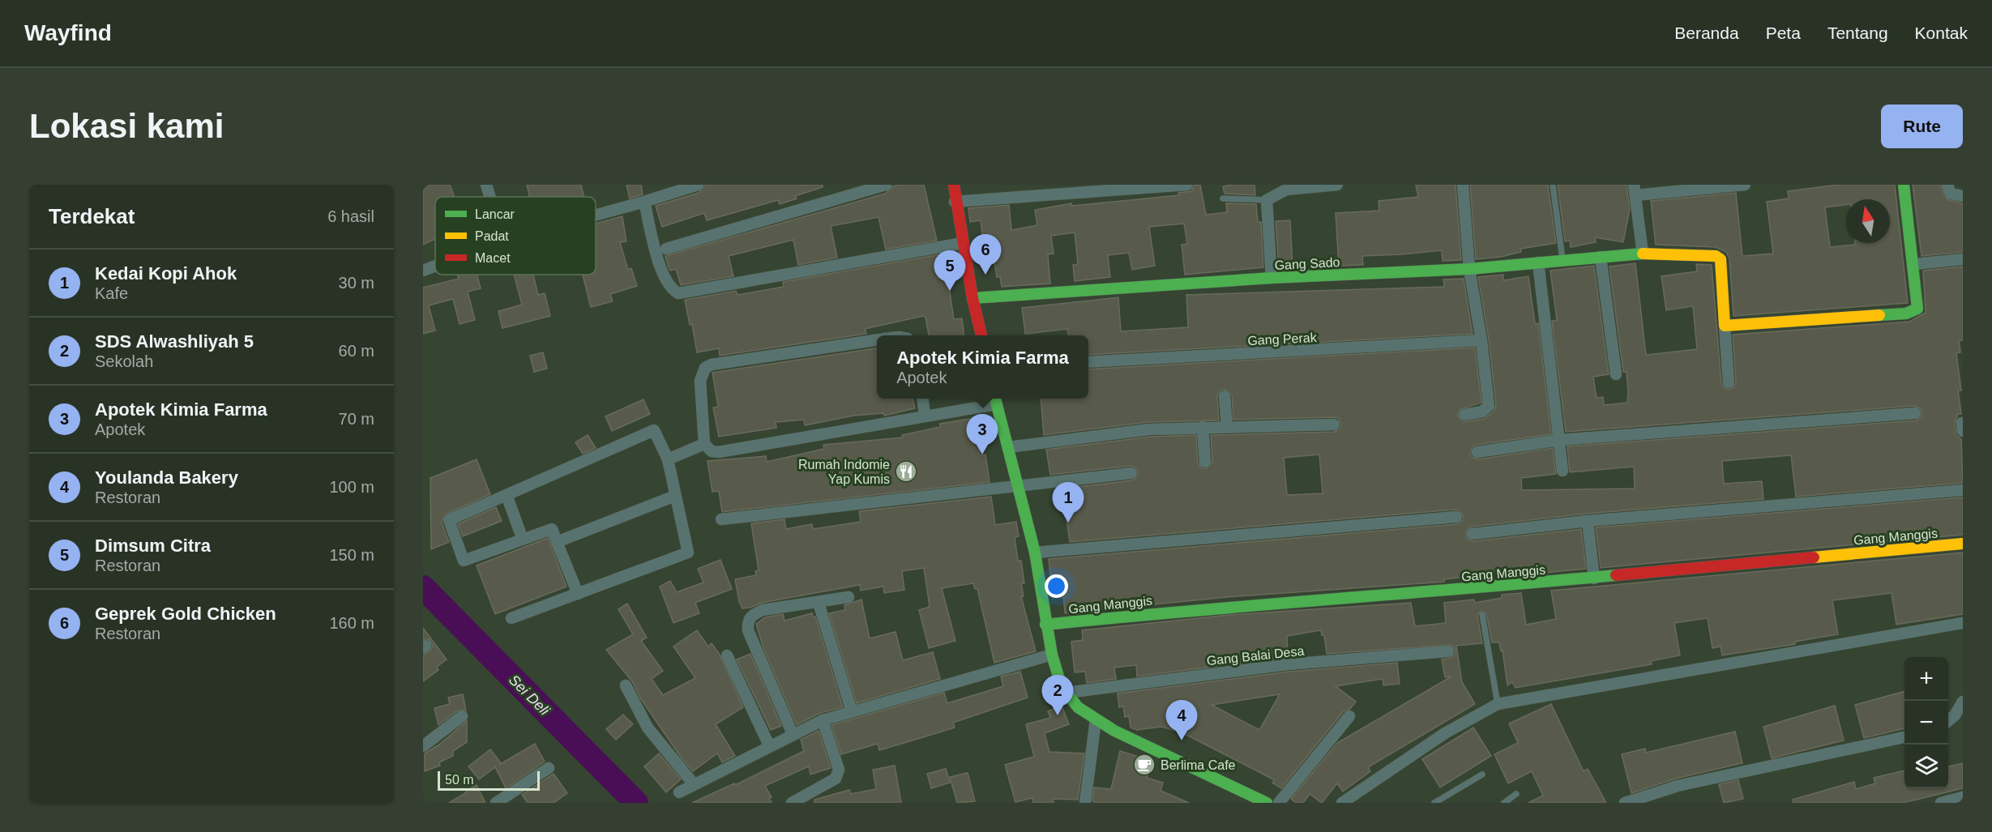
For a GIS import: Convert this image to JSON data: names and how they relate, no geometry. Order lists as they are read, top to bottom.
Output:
{
  "streets": {
    "street": [
      "Gang Sado",
      "Gang Perak",
      "Gang Manggis",
      "Gang Balai Desa"
    ]
  },
  "water": ["Sei Deli"],
  "places": {
    "restaurant": ["Rumah Indomie Yap Kumis"],
    "cafe": ["Berlima Cafe"]
  },
  "legend": ["Lancar", "Padat", "Macet"],
  "scale_bar": "50 m",
  "north": "top",
  "page": {
    "header": "Wayfind",
    "nav": [
      "Beranda",
      "Peta",
      "Tentang",
      "Kontak"
    ],
    "buttons": "Rute",
    "title": "Lokasi kami",
    "heading": ["Terdekat", "6 hasil"],
    "pins": [
      "6",
      "5",
      "3",
      "1",
      "2",
      "4"
    ],
    "list": [
      {
        "mark": "1",
        "name": "Kedai Kopi Ahok",
        "note": "Kafe",
        "value": "30 m"
      },
      {
        "mark": "2",
        "name": "SDS Alwashliyah 5",
        "note": "Sekolah",
        "value": "60 m"
      },
      {
        "mark": "3",
        "name": "Apotek Kimia Farma",
        "note": "Apotek",
        "value": "70 m"
      },
      {
        "mark": "4",
        "name": "Youlanda Bakery",
        "note": "Restoran",
        "value": "100 m"
      },
      {
        "mark": "5",
        "name": "Dimsum Citra",
        "note": "Restoran",
        "value": "150 m"
      },
      {
        "mark": "6",
        "name": "Geprek Gold Chicken",
        "note": "Restoran",
        "value": "160 m"
      }
    ],
    "popup": ["Apotek Kimia Farma", "Apotek"],
    "map_buttons": ["+", "−"],
    "scale": "50 m"
  }
}
